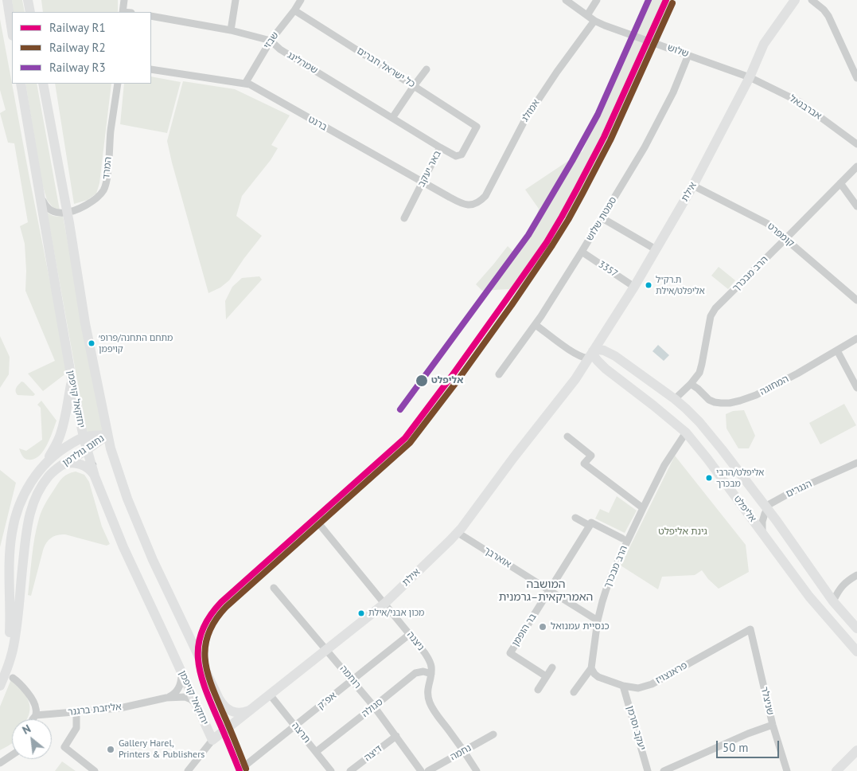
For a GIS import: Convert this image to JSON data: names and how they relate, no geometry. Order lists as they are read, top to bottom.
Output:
{
  "streets": {
    "main road": [
      "אילת",
      "יחזקאל קויפמן",
      "נחום גולדמן",
      "אליפלט"
    ],
    "street": [
      "שבזי",
      "שלוש",
      "שמרלינג",
      "כל ישראל חברים",
      "אברבנאל",
      "אמזלג",
      "ברנט",
      "המרד",
      "באר יעקב",
      "סמטת שלוש",
      "קומפרט",
      "3357",
      "הרב מבכרך",
      "המחוגה",
      "הנגרים",
      "אוארבך",
      "בר הופמן",
      "ניצנה",
      "פראנצויז",
      "רוחמה",
      "אפ\"ק",
      "שניצלר",
      "סגולה",
      "אליזבת ברגנר",
      "יעקב וסרמן",
      "תרצה",
      "נחמה",
      "דיצה"
    ]
  },
  "crossings": [
    ["שבזי", "שמרלינג"],
    ["שבזי", "כל ישראל חברים"],
    ["שבזי", "ברנט"],
    ["שלוש", "אברבנאל"],
    ["שלוש", "אמזלג"],
    ["שלוש", "אילת"],
    ["שלוש", "סמטת שלוש"],
    ["שמרלינג", "באר יעקב"],
    ["כל ישראל חברים", "באר יעקב"],
    ["אברבנאל", "אילת"],
    ["אמזלג", "ברנט"],
    ["ברנט", "באר יעקב"],
    ["אילת", "קומפרט"],
    ["אילת", "3357"],
    ["אילת", "יחזקאל קויפמן"],
    ["אילת", "אליפלט"],
    ["אילת", "אוארבך"],
    ["אילת", "ניצנה"],
    ["אילת", "רוחמה"],
    ["אילת", "תרצה"],
    ["סמטת שלוש", "3357"],
    ["סמטת שלוש", "אליפלט"],
    ["קומפרט", "הרב מבכרך"],
    ["הרב מבכרך", "המחוגה"],
    ["הרב מבכרך", "אליפלט"],
    ["הרב מבכרך", "אוארבך"],
    ["הרב מבכרך", "פראנצויז"],
    ["יחזקאל קויפמן", "נחום גולדמן"],
    ["יחזקאל קויפמן", "אליזבת ברגנר"],
    ["הנגרים", "אליפלט"],
    ["אוארבך", "בר הופמן"],
    ["ניצנה", "אפ\"ק"],
    ["ניצנה", "סגולה"],
    ["ניצנה", "נחמה"],
    ["פראנצויז", "שניצלר"],
    ["פראנצויז", "יעקב וסרמן"],
    ["רוחמה", "אפ\"ק"],
    ["רוחמה", "סגולה"],
    ["רוחמה", "דיצה"],
    ["אפ\"ק", "תרצה"],
    ["סגולה", "תרצה"]
  ],
  "districts": ["המושבה האמריקאית–גרמנית"],
  "parks": ["גינת אליפלט"],
  "places": [
    "ת.רק״ל אליפלט/אילת",
    "מתחם התחנה/פרופ׳ קויפמן",
    "אליפלט",
    "אליפלט/הרבי מבכרך",
    "מכון אבני/אילת",
    "כנסיית עמנואל",
    "Gallery Harel, Printers & Publishers"
  ],
  "lines": ["rail line R1", "rail line R3", "rail line R2"],
  "legend": ["Railway R1", "Railway R2", "Railway R3"],
  "scale_bar": "50 m",
  "north": "top left"
}
